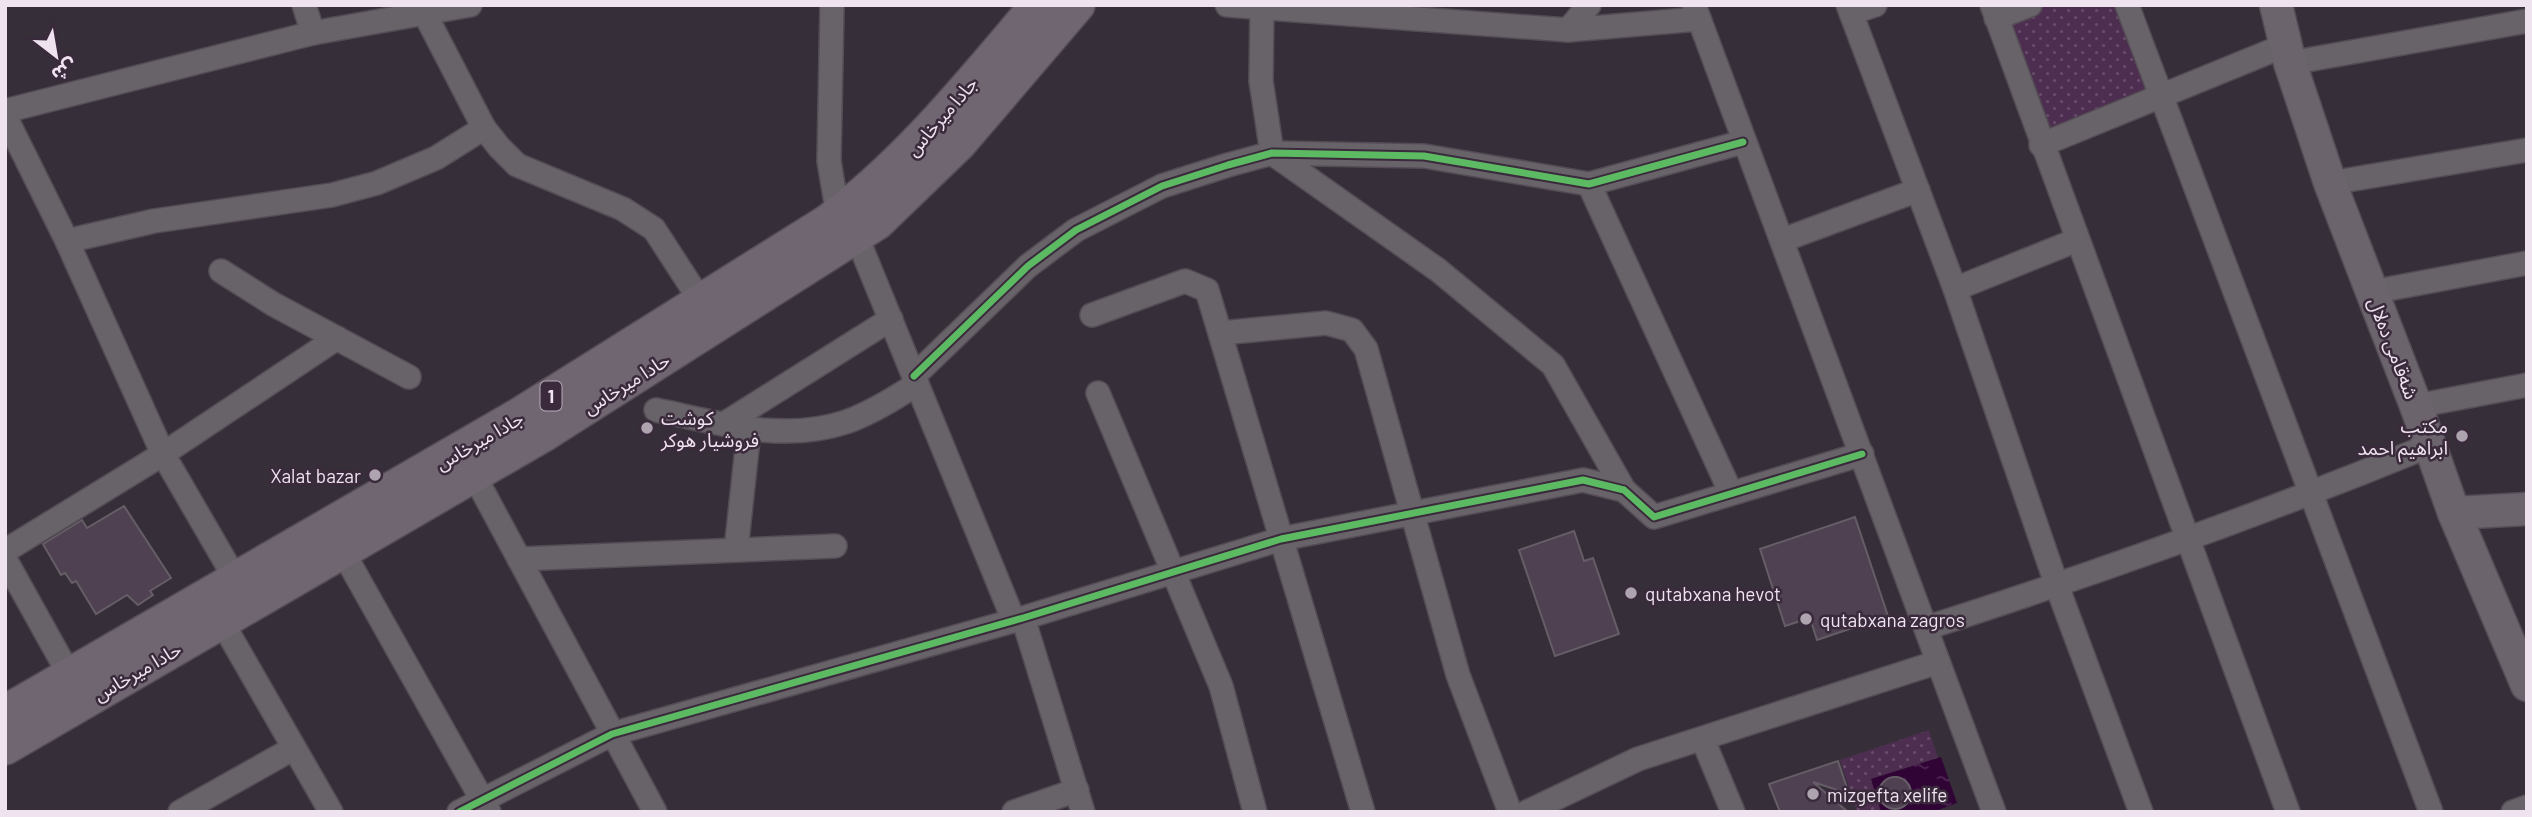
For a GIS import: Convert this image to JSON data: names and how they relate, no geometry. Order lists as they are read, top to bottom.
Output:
{
  "streets": {
    "main road": [
      "جادا ميرخاس",
      "شەقامی دەلال",
      "حادا ميرخاس",
      "1"
    ]
  },
  "crossings": [
    ["جادا ميرخاس", "حادا ميرخاس"]
  ],
  "places": [
    "كوشت فروشيار هوكر",
    "مكتب ابراهيم احمد",
    "Xalat bazar",
    "qutabxana hevot",
    "qutabxana zagros",
    "mizgefta xelife"
  ],
  "north": "bottom right"
}
